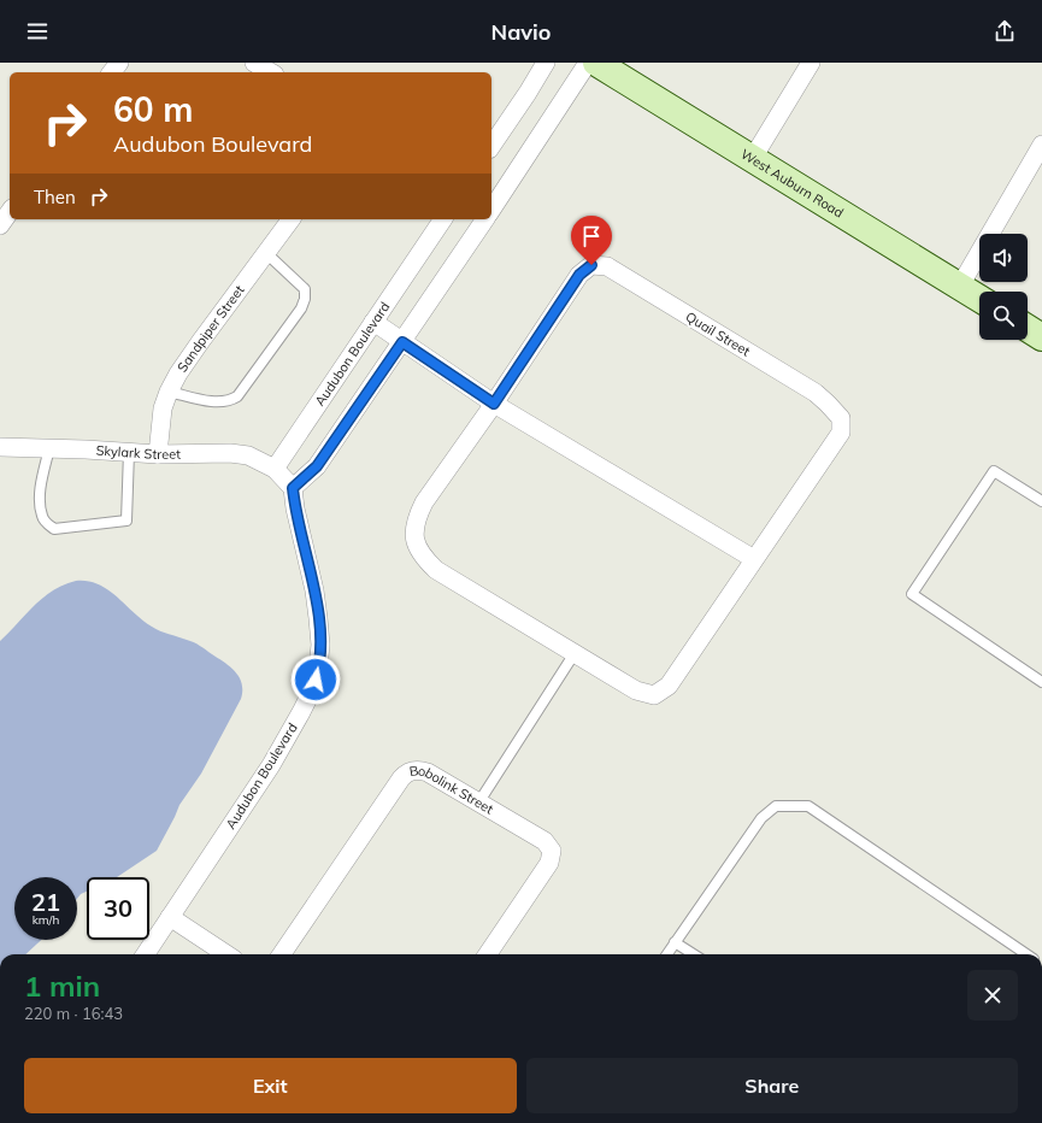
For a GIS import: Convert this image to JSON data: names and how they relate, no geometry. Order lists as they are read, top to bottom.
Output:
{
  "streets": {
    "main road": ["West Auburn Road"],
    "street": [
      "Sandpiper Street",
      "Quail Street",
      "Audubon Boulevard",
      "Skylark Street",
      "Bobolink Street"
    ]
  },
  "crossings": [
    ["Sandpiper Street", "Skylark Street"],
    ["Audubon Boulevard", "Skylark Street"]
  ],
  "page": {
    "header": "Navio",
    "turn": ["60 m", "Audubon Boulevard"],
    "then": "Then",
    "speed": "21 km/h",
    "limit": "30",
    "heading": ["1 min", "220 m · 16:43"],
    "buttons": ["Exit", "Share"]
  }
}
